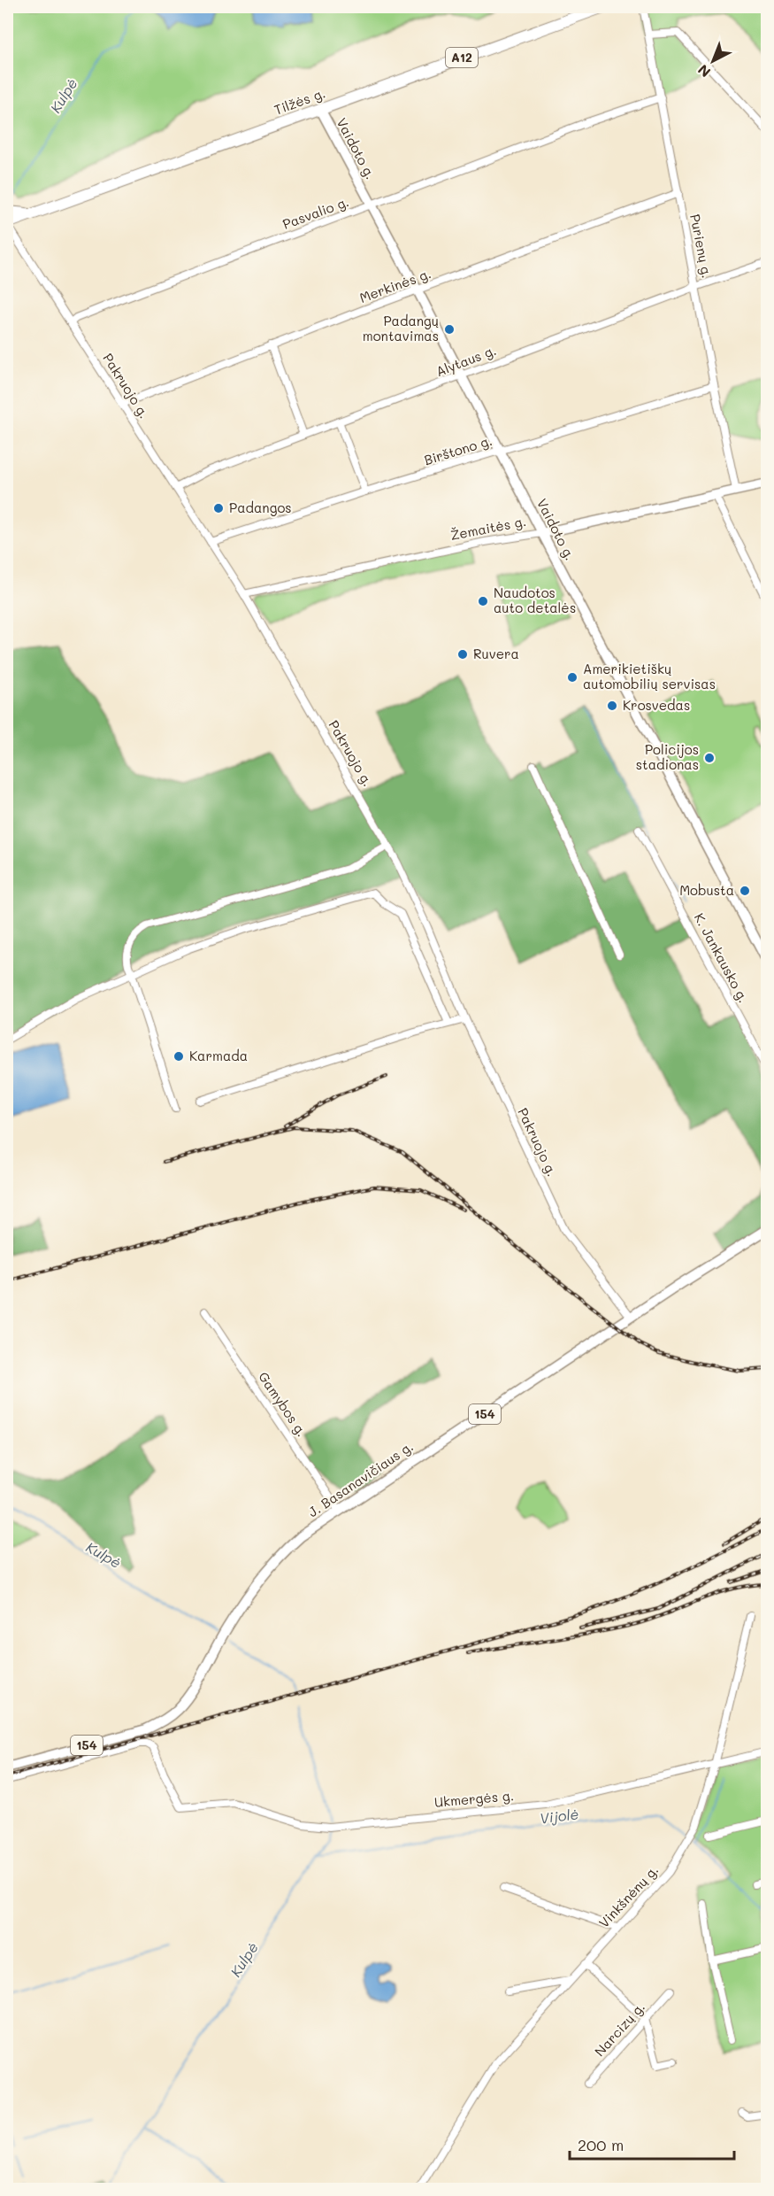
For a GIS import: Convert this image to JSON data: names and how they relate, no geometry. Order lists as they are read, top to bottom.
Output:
{
  "streets": {
    "highway": ["A12", "Tilžės g."],
    "main road": [
      "Vaidoto g.",
      "Žemaitės g.",
      "154",
      "J. Basanavičiaus g."
    ],
    "street": [
      "Pasvalio g.",
      "Purienų g.",
      "Merkinės g.",
      "Alytaus g.",
      "Pakruojo g.",
      "Birštono g.",
      "K. Jankausko g.",
      "Gamybos g.",
      "Ukmergės g.",
      "Vinkšnėnų g.",
      "Narcizų g."
    ]
  },
  "crossings": [
    ["Tilžės g.", "Vaidoto g."],
    ["Tilžės g.", "Pakruojo g."],
    ["Vaidoto g.", "Pasvalio g."],
    ["Vaidoto g.", "Merkinės g."],
    ["Vaidoto g.", "Alytaus g."],
    ["Vaidoto g.", "Birštono g."],
    ["Vaidoto g.", "Žemaitės g."],
    ["Pasvalio g.", "Purienų g."],
    ["Pasvalio g.", "Pakruojo g."],
    ["Purienų g.", "Merkinės g."],
    ["Purienų g.", "Alytaus g."],
    ["Purienų g.", "Birštono g."],
    ["Purienų g.", "Žemaitės g."],
    ["Merkinės g.", "Pakruojo g."],
    ["Alytaus g.", "Pakruojo g."],
    ["Pakruojo g.", "Birštono g."],
    ["Pakruojo g.", "Žemaitės g."],
    ["Pakruojo g.", "J. Basanavičiaus g."],
    ["Gamybos g.", "J. Basanavičiaus g."],
    ["Ukmergės g.", "Vinkšnėnų g."]
  ],
  "water": ["Kulpė", "Vijolė"],
  "places": [
    "Padangų montavimas",
    "Padangos",
    "Naudotos auto detalės",
    "Ruvera",
    "Amerikietiškų automobilių servisas",
    "Krosvedas",
    "Policijos stadionas",
    "Mobusta",
    "Karmada"
  ],
  "scale_bar": "200 m",
  "north": "bottom left"
}
